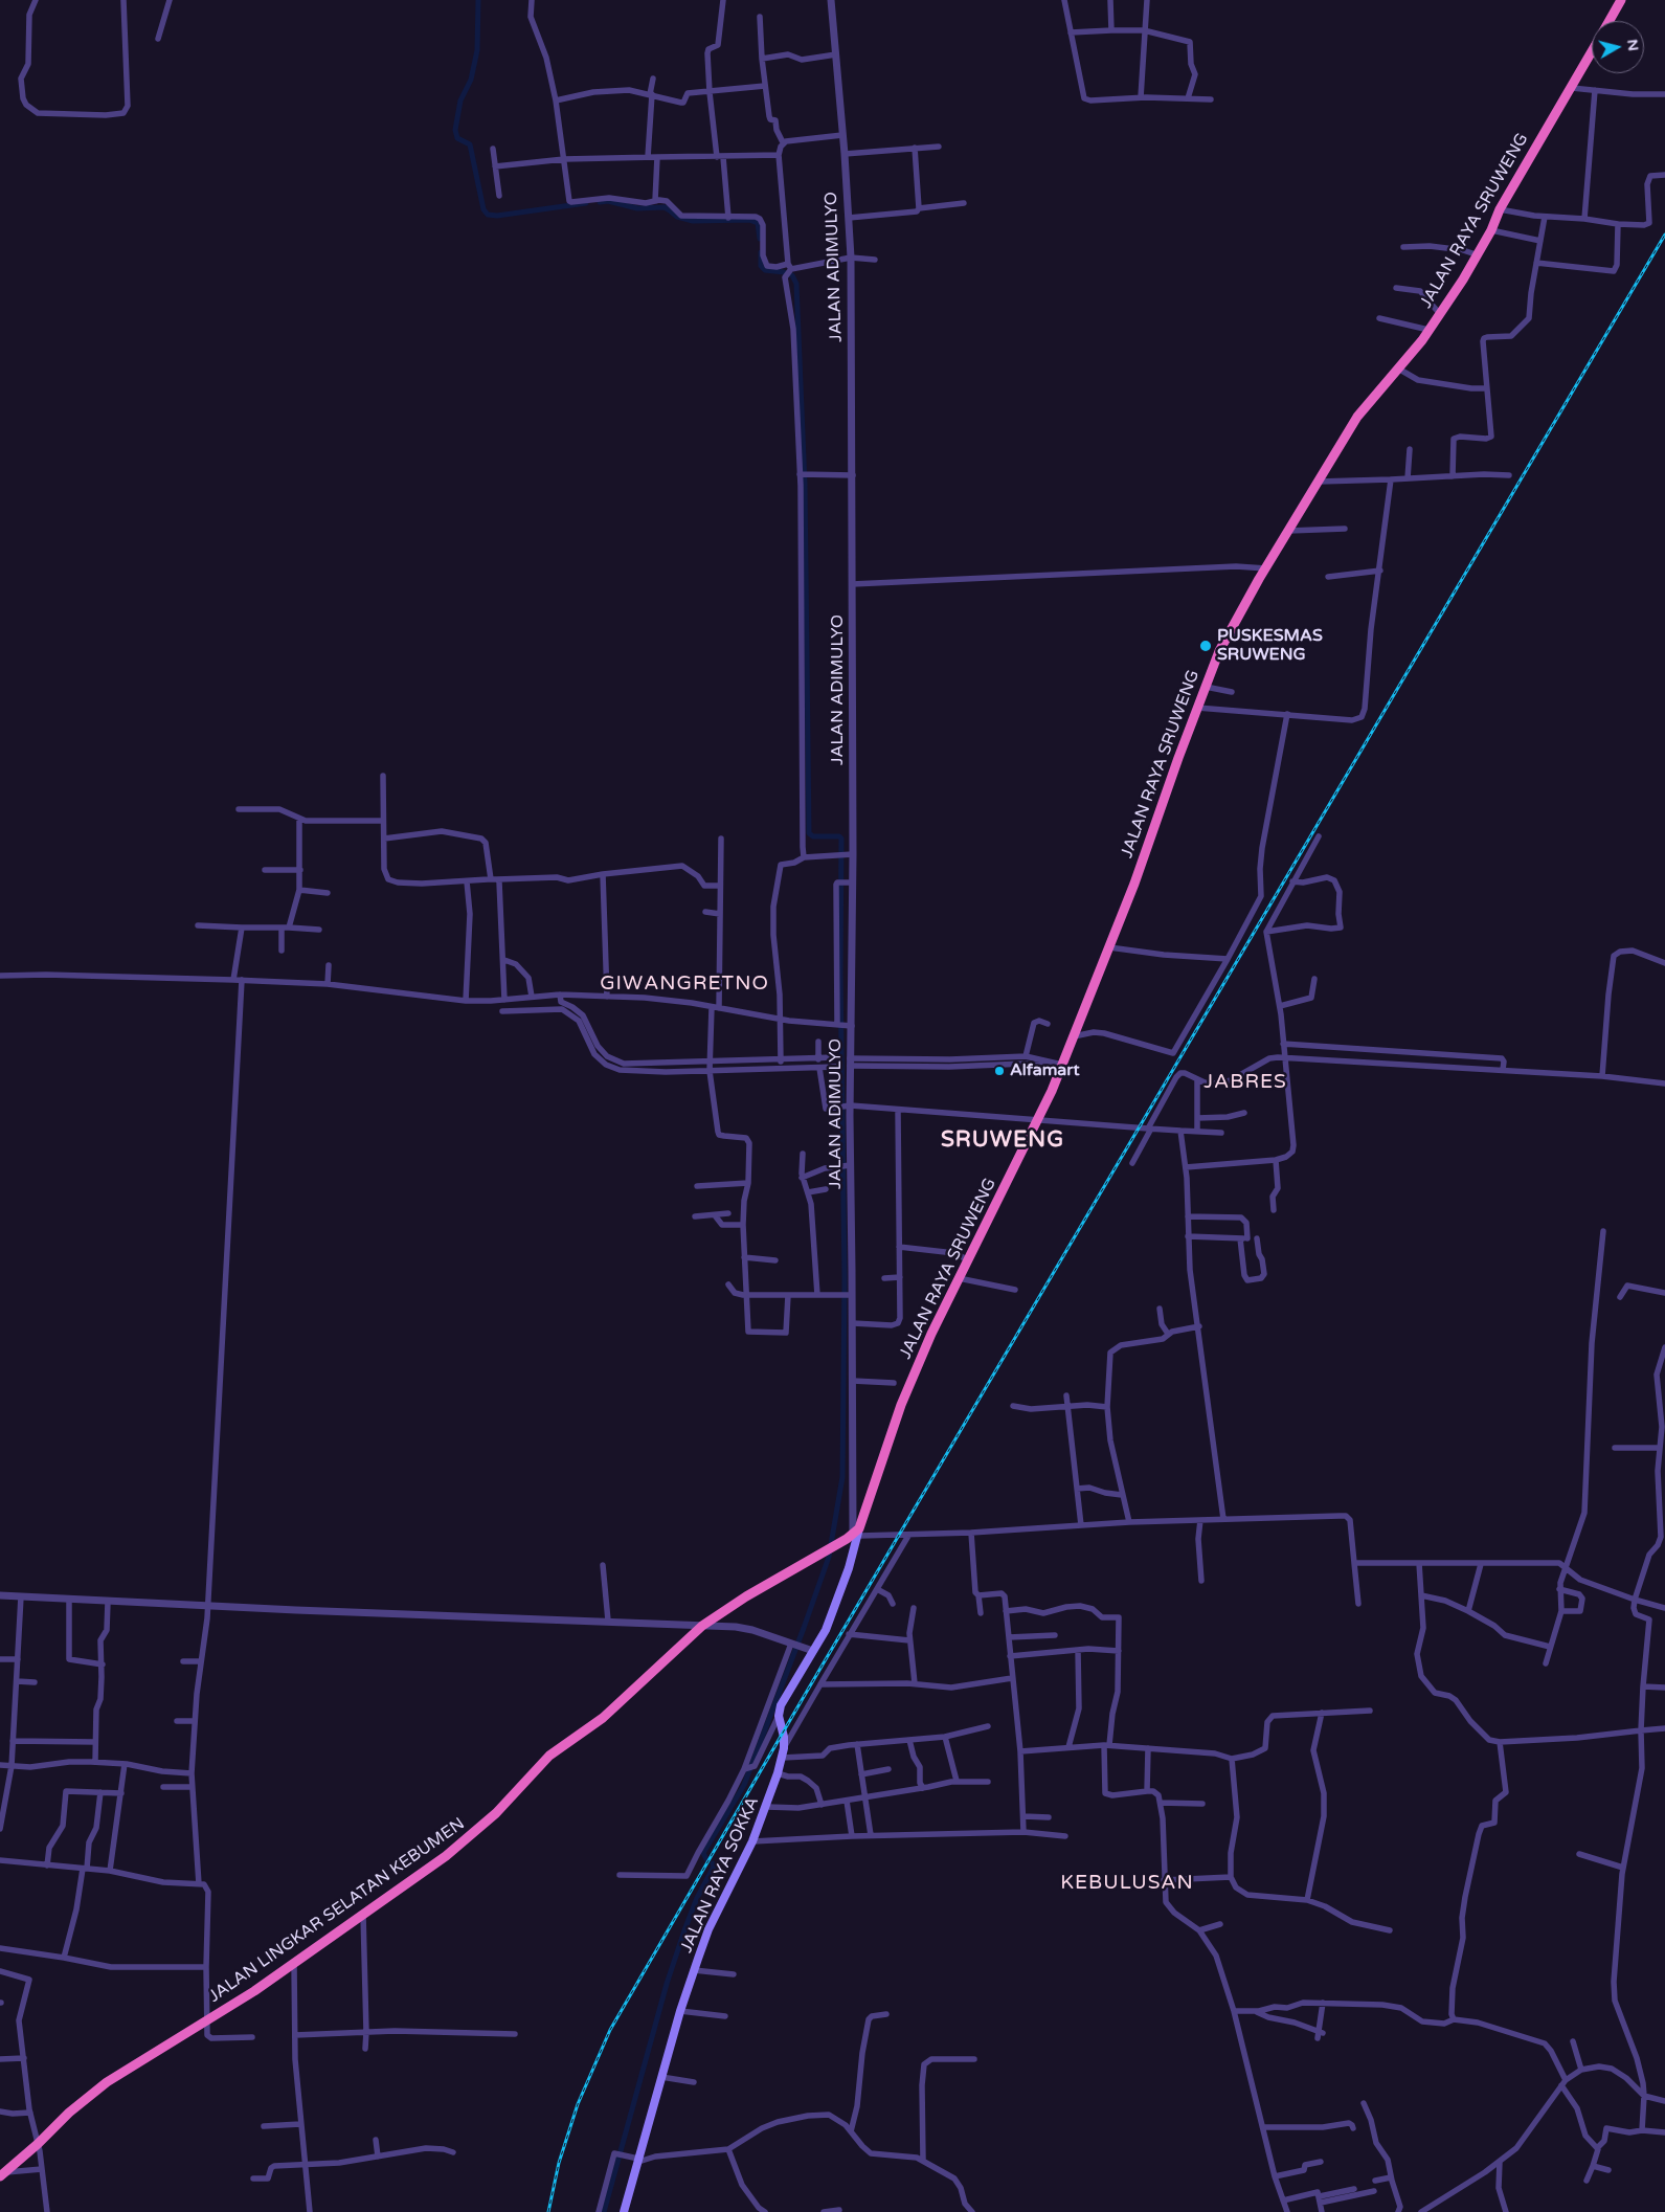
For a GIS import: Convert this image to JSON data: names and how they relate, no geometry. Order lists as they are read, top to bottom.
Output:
{
  "streets": {
    "highway": ["JALAN RAYA SRUWENG", "JALAN LINGKAR SELATAN KEBUMEN"],
    "main road": ["JALAN RAYA SOKKA"],
    "street": ["JALAN ADIMULYO"]
  },
  "crossings": [
    ["JALAN RAYA SRUWENG", "JALAN ADIMULYO"],
    ["JALAN RAYA SRUWENG", "JALAN LINGKAR SELATAN KEBUMEN"],
    ["JALAN ADIMULYO", "JALAN LINGKAR SELATAN KEBUMEN"]
  ],
  "districts": [
    "GIWANGRETNO",
    "JABRES",
    "SRUWENG",
    "KEBULUSAN"
  ],
  "places": ["PUSKESMAS SRUWENG", "Alfamart"],
  "north": "right"
}
